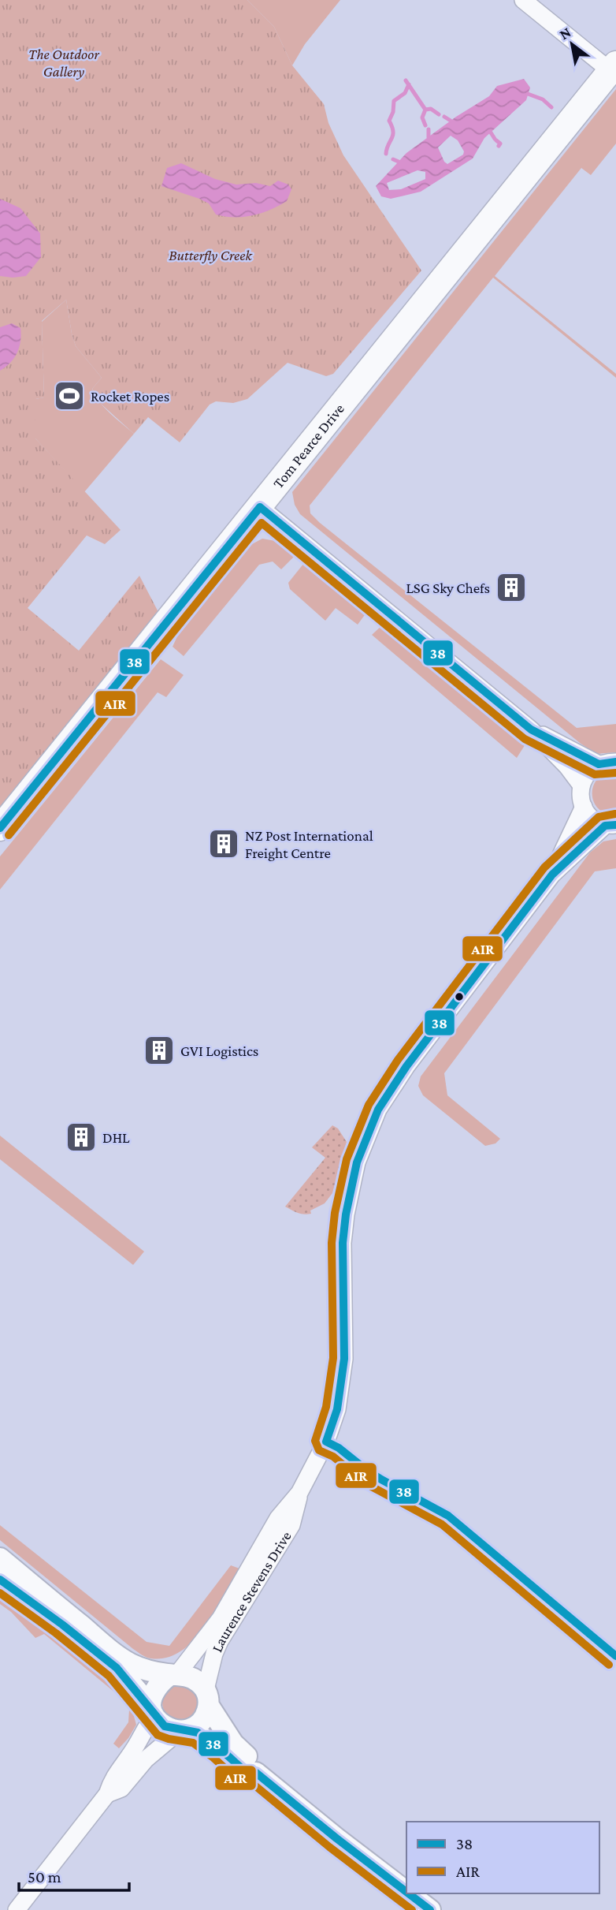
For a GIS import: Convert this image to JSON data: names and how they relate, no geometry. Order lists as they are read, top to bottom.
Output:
{
  "streets": {
    "main road": ["Tom Pearce Drive"],
    "street": ["Laurence Stevens Drive"]
  },
  "parks": ["The Outdoor Gallery", "Butterfly Creek"],
  "places": {
    "sports": ["Rocket Ropes"],
    "building": [
      "LSG Sky Chefs",
      "NZ Post International Freight Centre",
      "GVI Logistics",
      "DHL"
    ]
  },
  "lines": ["transit line 38", "transit line AIR"],
  "legend": ["38", "AIR"],
  "scale_bar": "50 m",
  "north": "top left"
}
